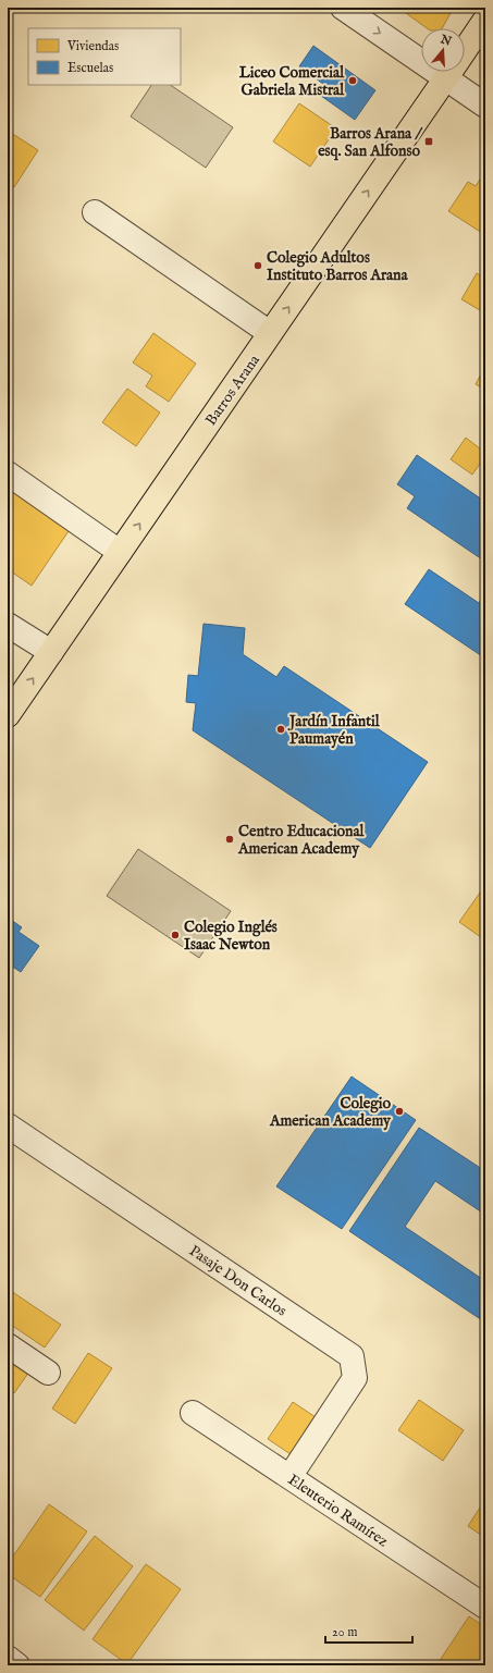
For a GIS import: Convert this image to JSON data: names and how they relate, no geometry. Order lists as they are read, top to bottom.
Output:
{
  "streets": {
    "main road": ["Barros Arana"],
    "street": ["Pasaje Don Carlos", "Eleuterio Ramírez"]
  },
  "crossings": [
    ["Pasaje Don Carlos", "Eleuterio Ramírez"]
  ],
  "one_way": ["Barros Arana"],
  "places": {
    "other": [
      "Liceo Comercial Gabriela Mistral",
      "Colegio Adultos Instituto Barros Arana",
      "Jardín Infantil Paumayén",
      "Centro Educacional American Academy",
      "Colegio Inglés Isaac Newton",
      "Colegio American Academy"
    ],
    "transit": ["Barros Arana / esq. San Alfonso"]
  },
  "legend": ["Viviendas", "Escuelas"],
  "scale_bar": "20 m",
  "north": "top"
}
